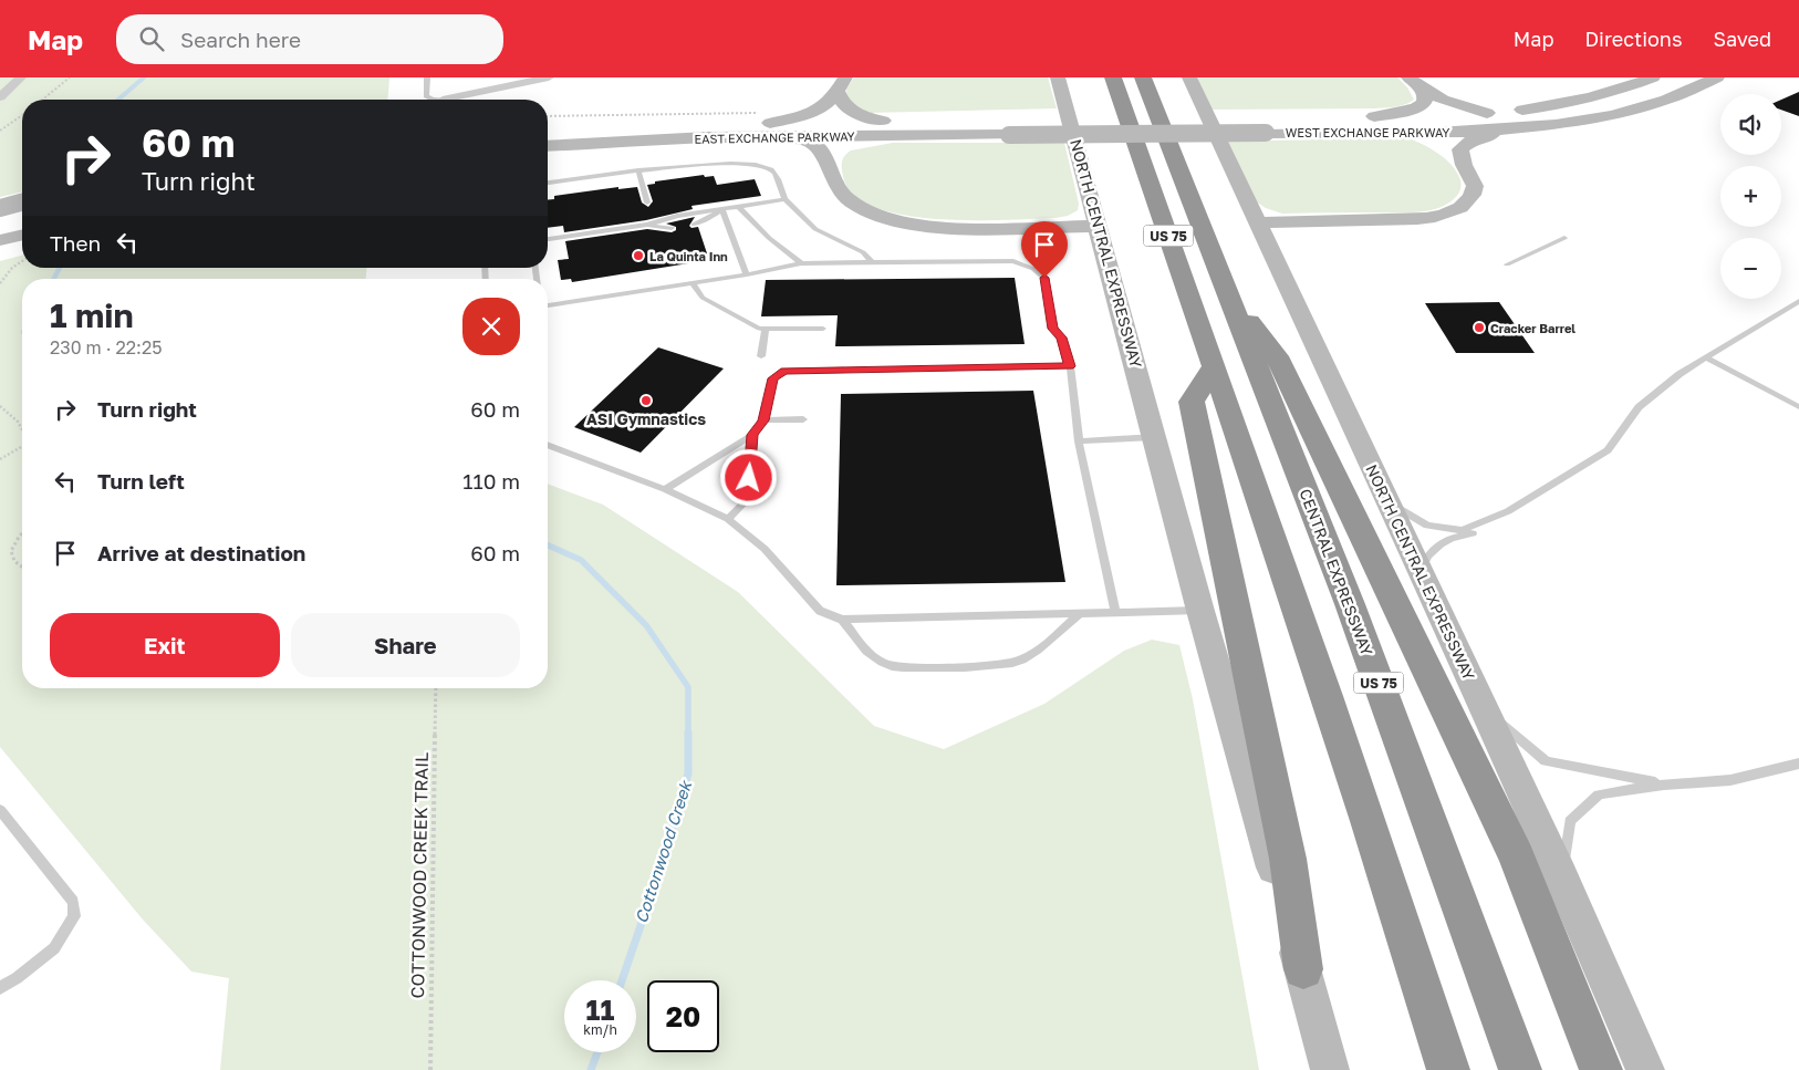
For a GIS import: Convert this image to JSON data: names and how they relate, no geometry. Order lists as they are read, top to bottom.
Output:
{
  "streets": {
    "highway": ["US 75", "CENTRAL EXPRESSWAY"],
    "main road": ["WEST EXCHANGE PARKWAY", "EAST EXCHANGE PARKWAY", "NORTH CENTRAL EXPRESSWAY"],
    "path": ["COTTONWOOD CREEK TRAIL"]
  },
  "crossings": [
    ["WEST EXCHANGE PARKWAY", "EAST EXCHANGE PARKWAY"]
  ],
  "water": ["Cottonwood Creek"],
  "places": ["La Quinta Inn", "Cracker Barrel", "ASI Gymnastics"],
  "page": {
    "header": "Map",
    "search": "Search here",
    "nav": ["Map", "Directions", "Saved"],
    "map_buttons": ["+", "−"],
    "turn": ["60 m", "Turn right"],
    "then": "Then",
    "heading": ["1 min", "230 m · 22:25"],
    "list": [
      {
        "name": "Turn right",
        "value": "60 m"
      },
      {
        "name": "Turn left",
        "value": "110 m"
      },
      {
        "name": "Arrive at destination",
        "value": "60 m"
      }
    ],
    "buttons": ["Exit", "Share"],
    "speed": "11 km/h",
    "limit": "20"
  }
}
